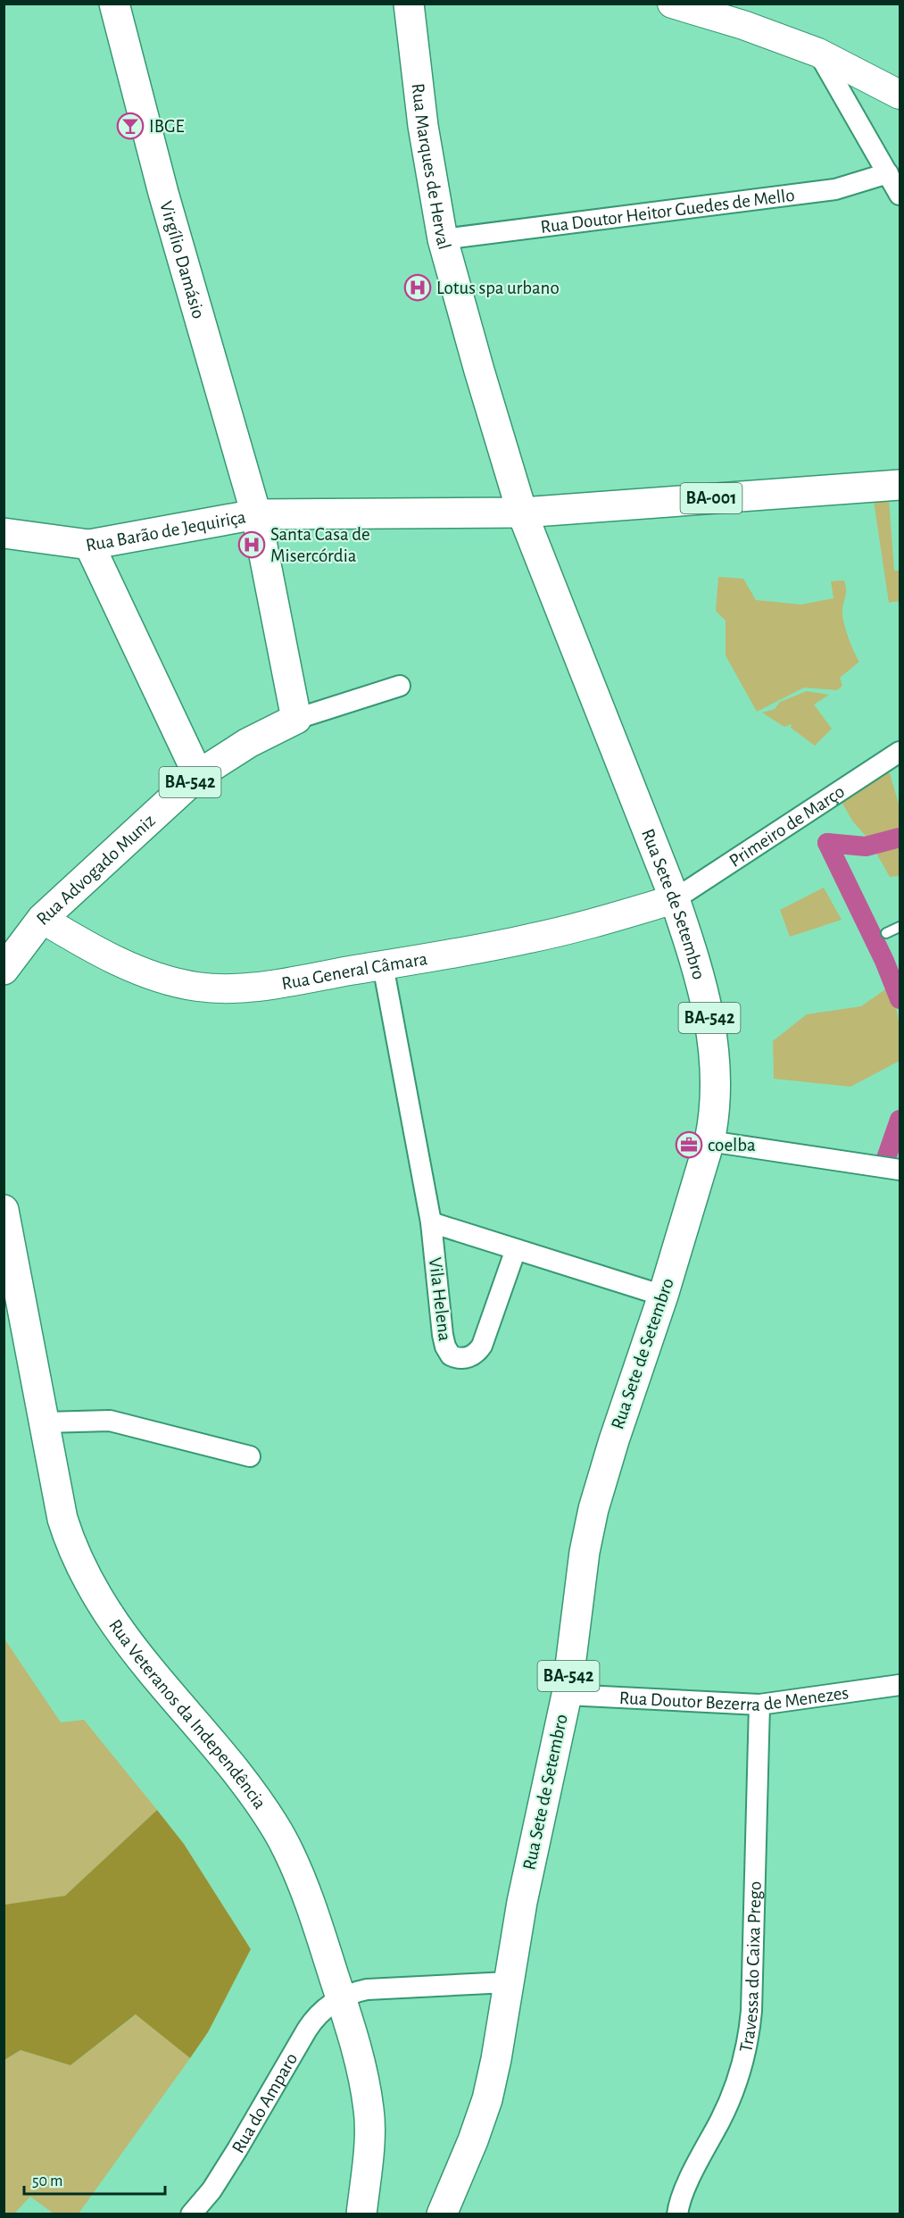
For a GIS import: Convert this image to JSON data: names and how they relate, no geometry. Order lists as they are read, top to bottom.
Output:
{
  "streets": {
    "main road": [
      "Rua Marques de Herval",
      "Virgílio Damásio",
      "BA-001",
      "Rua Barão de Jequiriça",
      "BA-542",
      "Rua Advogado Muniz",
      "Rua Sete de Setembro",
      "Rua Veteranos da Independência"
    ],
    "street": [
      "Rua Doutor Heitor Guedes de Mello",
      "Primeiro de Março",
      "Rua General Câmara",
      "Vila Helena",
      "Rua Doutor Bezerra de Menezes",
      "Travessa do Caixa Prego",
      "Rua do Amparo"
    ]
  },
  "crossings": [
    ["Rua Marques de Herval", "Rua Doutor Heitor Guedes de Mello"],
    ["Rua Marques de Herval", "BA-001"],
    ["Rua Marques de Herval", "Rua Barão de Jequiriça"],
    ["Rua Marques de Herval", "Rua Sete de Setembro"],
    ["Virgílio Damásio", "Rua Barão de Jequiriça"],
    ["Virgílio Damásio", "Rua Advogado Muniz"],
    ["BA-001", "Rua Barão de Jequiriça"],
    ["BA-001", "Rua Sete de Setembro"],
    ["Rua Barão de Jequiriça", "BA-542"],
    ["Rua Barão de Jequiriça", "Rua Sete de Setembro"],
    ["BA-542", "Rua Advogado Muniz"],
    ["Primeiro de Março", "Rua Sete de Setembro"],
    ["Primeiro de Março", "Rua General Câmara"],
    ["Rua Advogado Muniz", "Rua General Câmara"],
    ["Rua Sete de Setembro", "Rua General Câmara"],
    ["Rua Sete de Setembro", "Vila Helena"],
    ["Rua Sete de Setembro", "Rua Doutor Bezerra de Menezes"],
    ["Rua Sete de Setembro", "Rua do Amparo"],
    ["Rua Doutor Bezerra de Menezes", "Travessa do Caixa Prego"],
    ["Rua Veteranos da Independência", "Rua do Amparo"]
  ],
  "places": {
    "bar": ["IBGE"],
    "hospital": ["Lotus spa urbano", "Santa Casa de Misercórdia"],
    "office": ["coelba"]
  },
  "scale_bar": "50 m"
}
